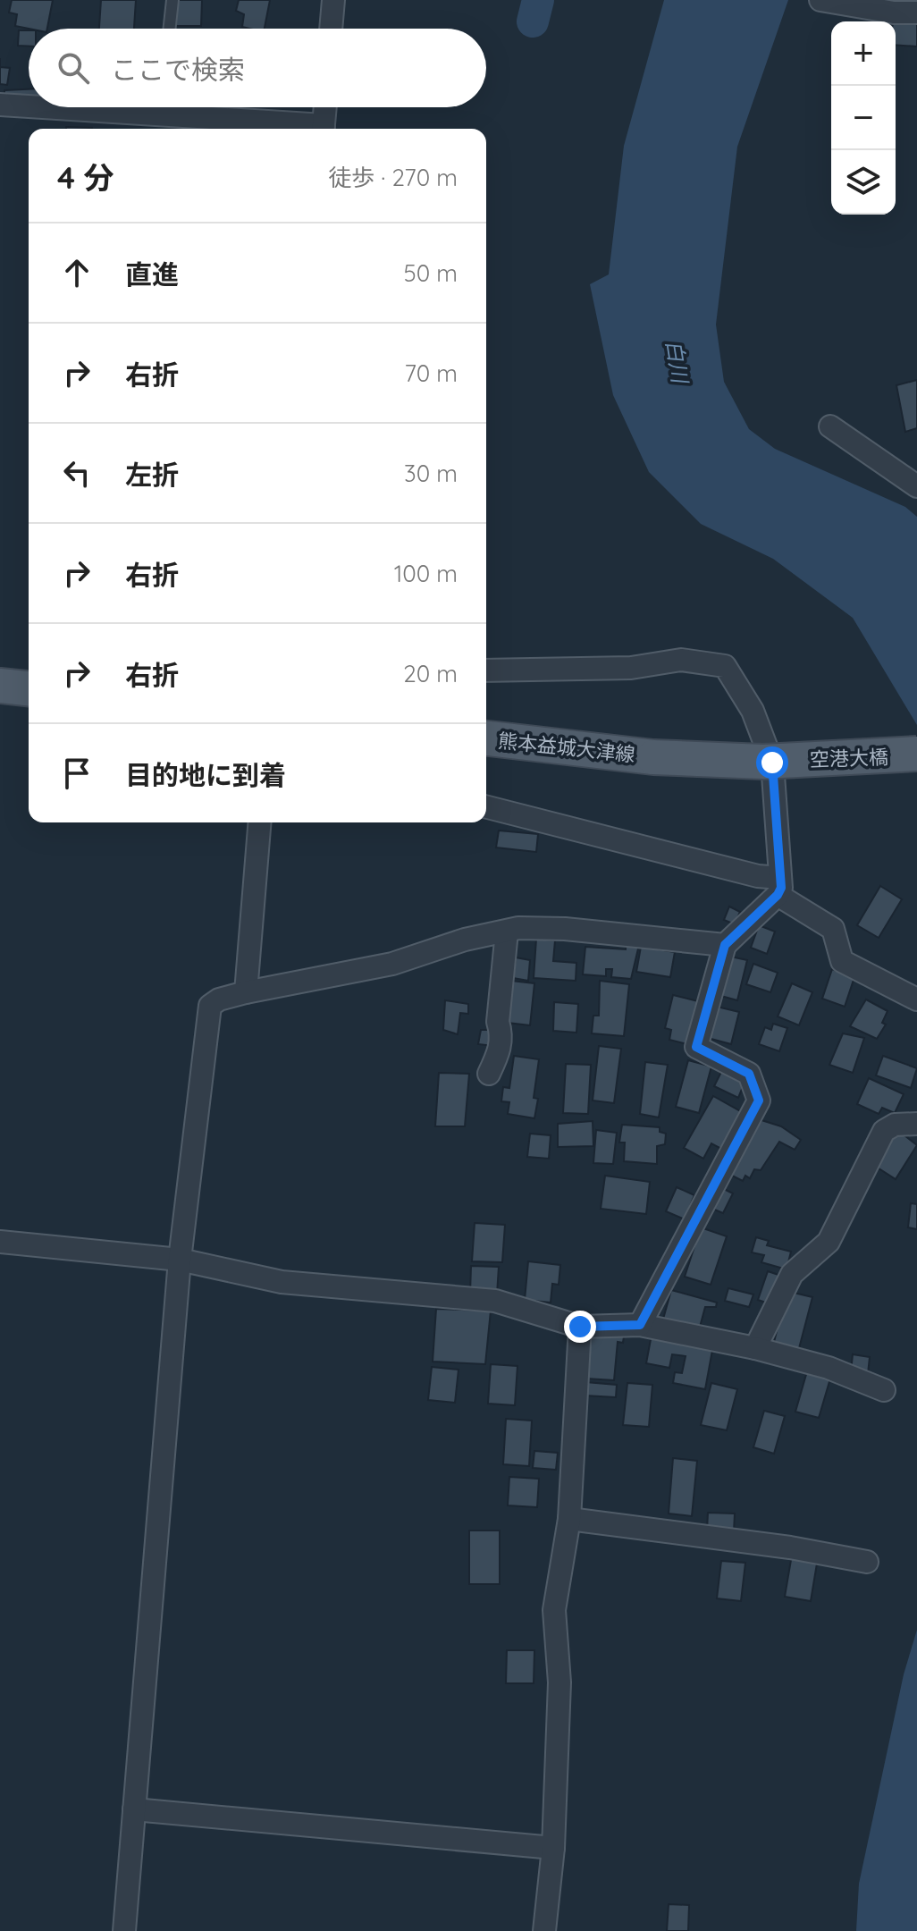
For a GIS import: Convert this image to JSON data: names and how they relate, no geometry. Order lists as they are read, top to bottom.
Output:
{
  "streets": {
    "main road": ["熊本益城大津線", "空港大橋"]
  },
  "crossings": [
    ["熊本益城大津線", "空港大橋"]
  ],
  "water": ["白川"],
  "page": {
    "map_buttons": ["+", "−"],
    "search": "ここで検索",
    "heading": ["4 分", "徒歩 · 270 m"],
    "list": [
      ["直進", "50 m"],
      ["右折", "70 m"],
      ["左折", "30 m"],
      ["右折", "100 m"],
      ["右折", "20 m"],
      "目的地に到着"
    ]
  }
}
